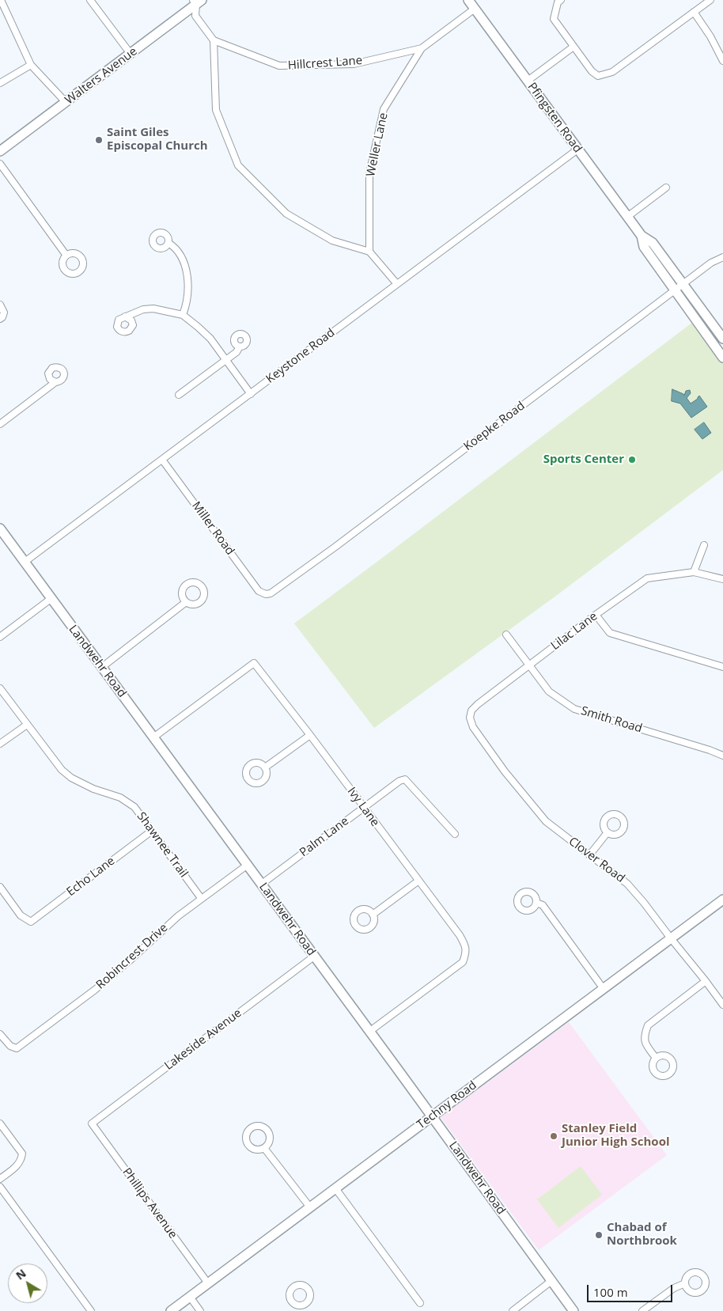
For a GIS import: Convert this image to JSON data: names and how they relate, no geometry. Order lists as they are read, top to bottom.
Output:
{
  "streets": {
    "main road": [
      "Walters Avenue",
      "Pfingsten Road",
      "Landwehr Road",
      "Techny Road"
    ],
    "street": [
      "Hillcrest Lane",
      "Weller Lane",
      "Keystone Road",
      "Koepke Road",
      "Miller Road",
      "Lilac Lane",
      "Smith Road",
      "Ivy Lane",
      "Palm Lane",
      "Shawnee Trail",
      "Clover Road",
      "Echo Lane",
      "Robincrest Drive",
      "Lakeside Avenue",
      "Phillips Avenue"
    ]
  },
  "crossings": [
    ["Hillcrest Lane", "Pfingsten Road"],
    ["Hillcrest Lane", "Weller Lane"],
    ["Pfingsten Road", "Keystone Road"],
    ["Pfingsten Road", "Koepke Road"],
    ["Keystone Road", "Miller Road"],
    ["Keystone Road", "Landwehr Road"],
    ["Koepke Road", "Miller Road"],
    ["Lilac Lane", "Smith Road"],
    ["Lilac Lane", "Clover Road"],
    ["Landwehr Road", "Ivy Lane"],
    ["Landwehr Road", "Palm Lane"],
    ["Landwehr Road", "Robincrest Drive"],
    ["Landwehr Road", "Lakeside Avenue"],
    ["Landwehr Road", "Techny Road"],
    ["Ivy Lane", "Palm Lane"],
    ["Shawnee Trail", "Echo Lane"],
    ["Shawnee Trail", "Robincrest Drive"],
    ["Clover Road", "Techny Road"],
    ["Lakeside Avenue", "Phillips Avenue"],
    ["Techny Road", "Phillips Avenue"]
  ],
  "places": [
    "Saint Giles Episcopal Church",
    "Sports Center",
    "Stanley Field Junior High School",
    "Chabad of Northbrook"
  ],
  "scale_bar": "100 m",
  "north": "top left"
}
